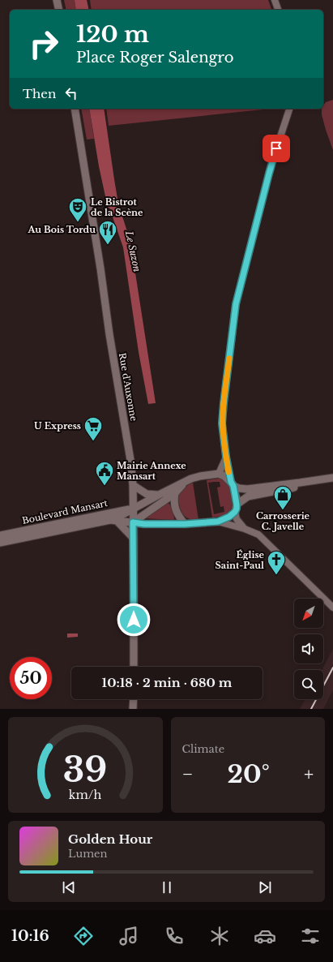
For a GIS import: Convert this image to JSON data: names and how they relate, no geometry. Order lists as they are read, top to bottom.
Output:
{
  "streets": {
    "main road": ["Rue d'Auxonne", "Boulevard Mansart"]
  },
  "crossings": [
    ["Rue d'Auxonne", "Boulevard Mansart"]
  ],
  "water": ["Le Suzon"],
  "places": {
    "theatre": ["Le Bistrot de la Scène"],
    "restaurant": ["Au Bois Tordu"],
    "supermarket": ["U Express"],
    "public building": ["Mairie Annexe Mansart"],
    "shop": ["Carrosserie C. Javelle"],
    "church": ["Église Saint-Paul"]
  },
  "north": "bottom left",
  "page": {
    "turn": ["120 m", "Place Roger Salengro"],
    "then": "Then",
    "limit": "50",
    "trip": "10:18 · 2 min · 680 m",
    "tile": "Climate",
    "heat": ["−", "20°", "+"],
    "song": ["Golden Hour", "Lumen"],
    "tabs": "10:16",
    "gauge": ["39", "km/h"]
  }
}
